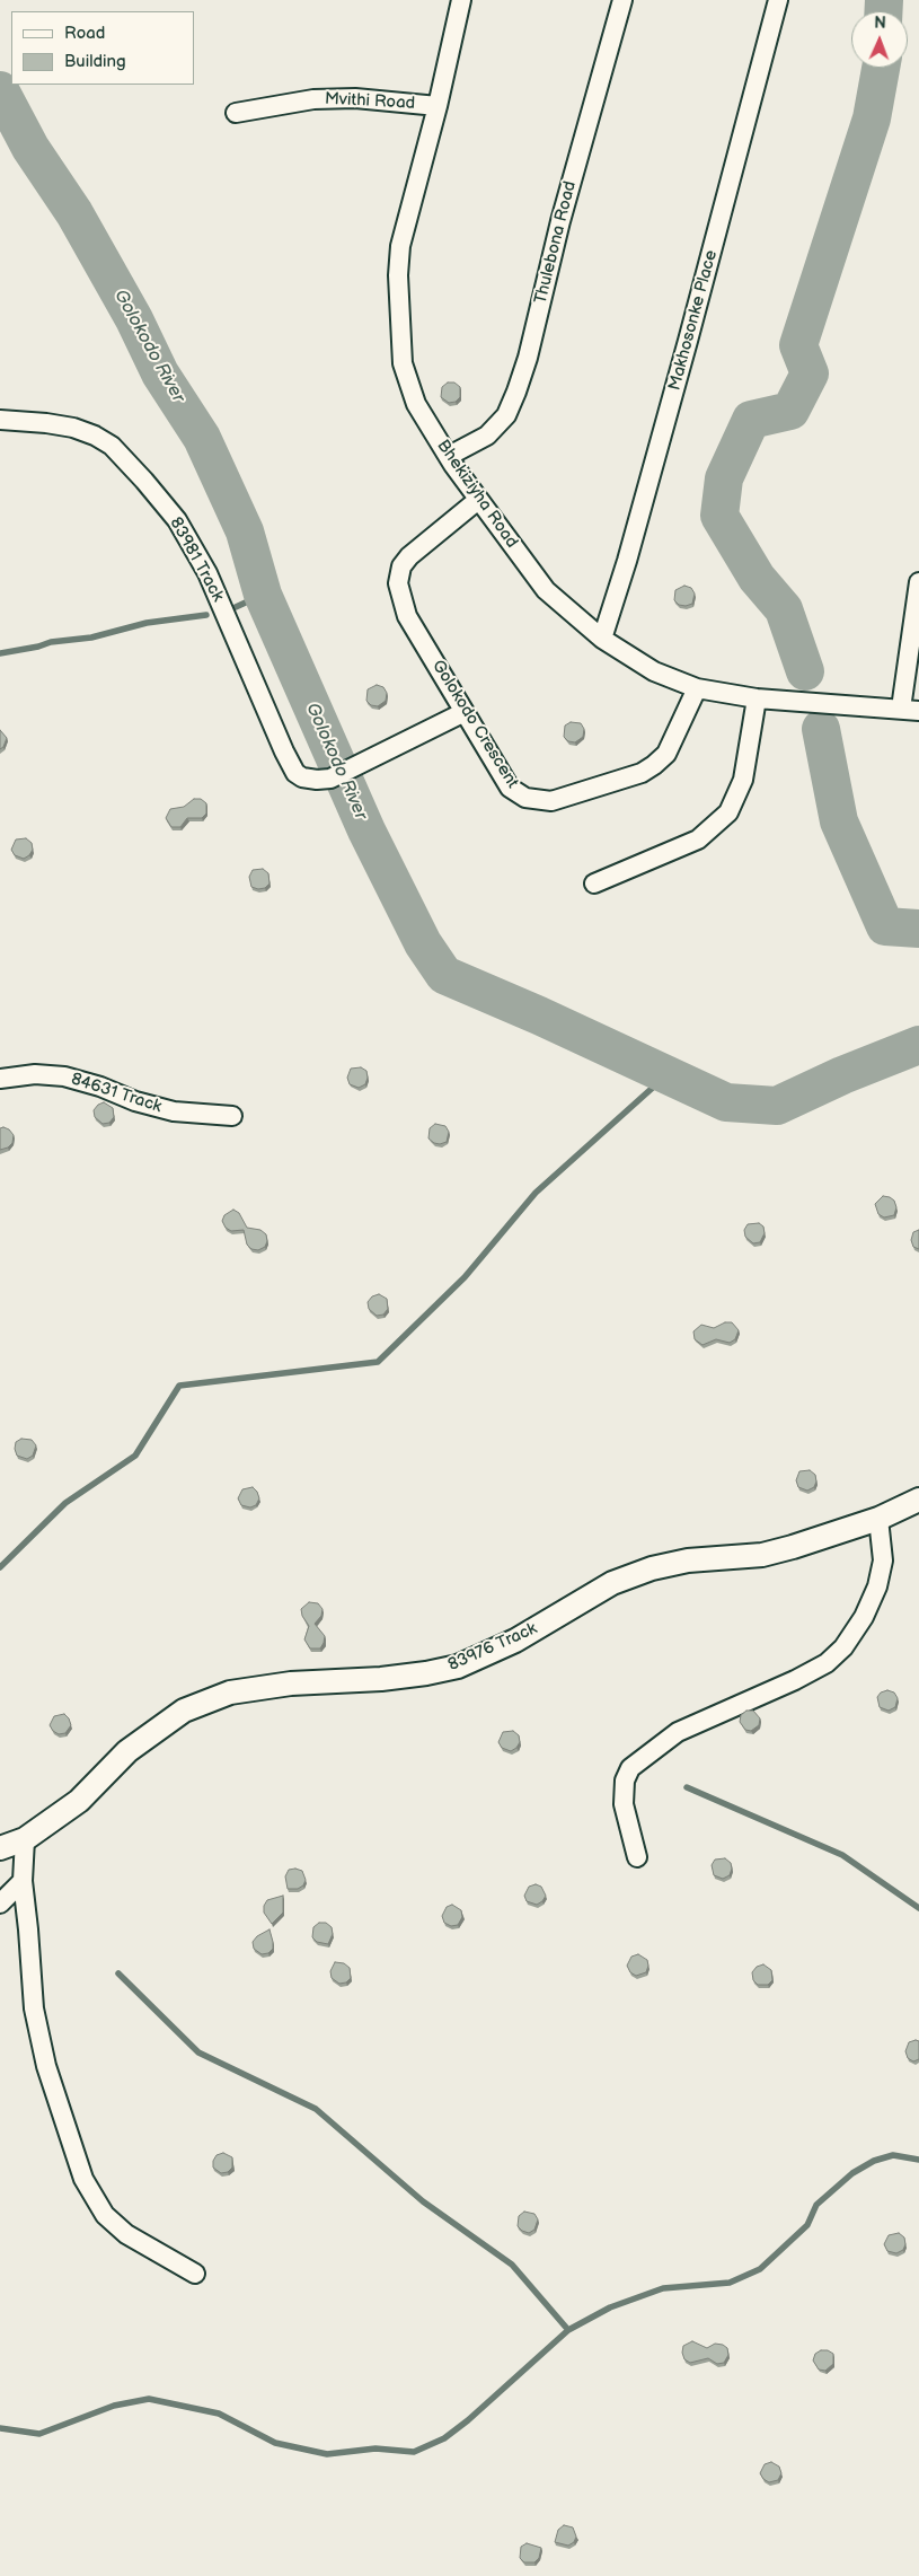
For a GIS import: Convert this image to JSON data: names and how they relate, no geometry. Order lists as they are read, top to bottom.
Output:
{
  "streets": {
    "street": [
      "Mvithi Road",
      "Thulebona Road",
      "Makhosonke Place",
      "Bhekiziyha Road",
      "83981 Track",
      "Golokodo Crescent",
      "84631 Track",
      "83976 Track"
    ]
  },
  "crossings": [
    ["Mvithi Road", "Bhekiziyha Road"],
    ["Thulebona Road", "Bhekiziyha Road"],
    ["Makhosonke Place", "Bhekiziyha Road"],
    ["Bhekiziyha Road", "Golokodo Crescent"],
    ["83981 Track", "Golokodo Crescent"]
  ],
  "water": ["Golokodo River"],
  "legend": ["Road", "Building"],
  "north": "top"
}
